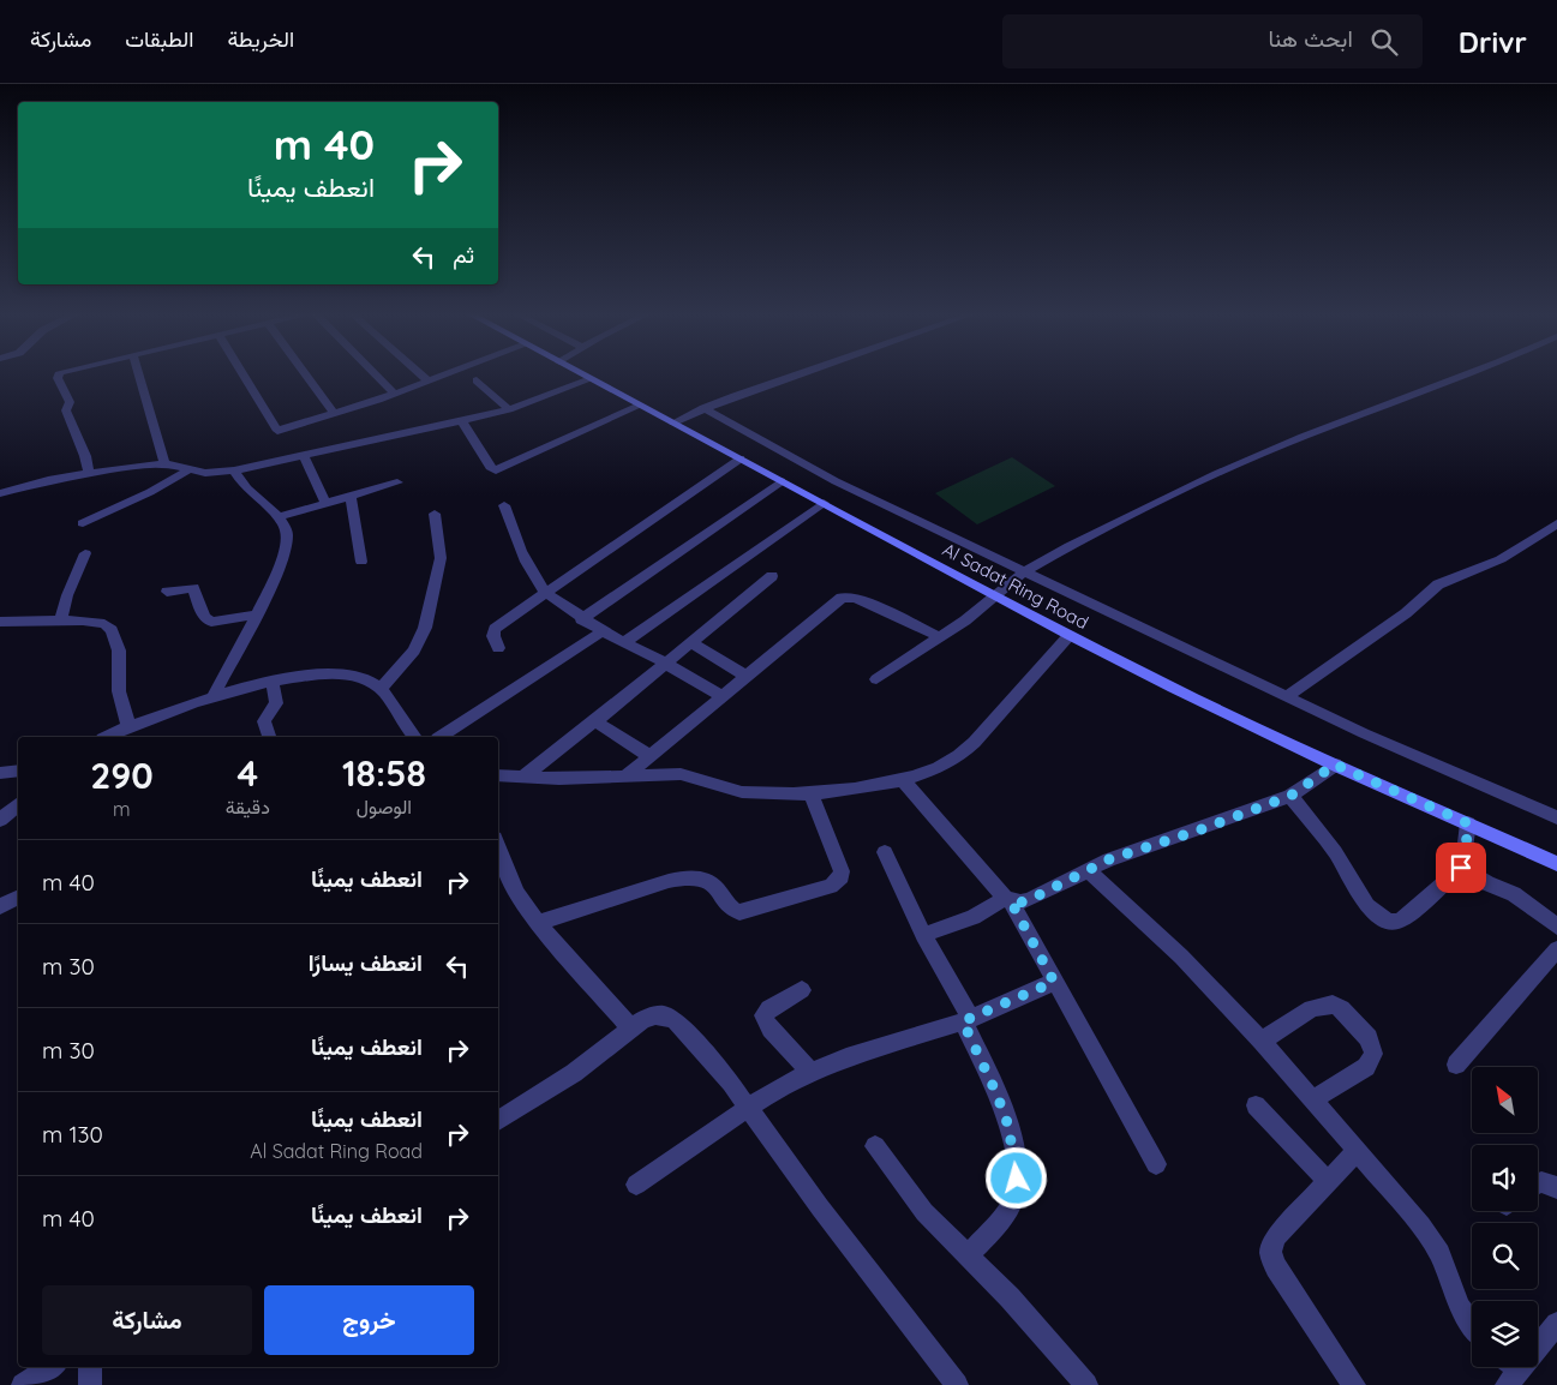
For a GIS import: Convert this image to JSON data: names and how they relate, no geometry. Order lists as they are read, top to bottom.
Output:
{
  "streets": {
    "main road": ["Al Sadat Ring Road"]
  },
  "north": "top left",
  "page": {
    "header": "Drivr",
    "search": "ابحث هنا",
    "nav": ["الخريطة", "الطبقات", "مشاركة"],
    "turn": ["40 m", "انعطف يمينًا"],
    "then": "ثم",
    "eta": [
      "18:58",
      "الوصول",
      "4",
      "دقيقة",
      "290",
      "m"
    ],
    "list": [
      {
        "name": "انعطف يمينًا",
        "value": "40 m"
      },
      {
        "name": "انعطف يسارًا",
        "value": "30 m"
      },
      {
        "name": "انعطف يمينًا",
        "value": "30 m"
      },
      {
        "name": "انعطف يمينًا",
        "note": "Al Sadat Ring Road",
        "value": "130 m"
      },
      {
        "name": "انعطف يمينًا",
        "value": "40 m"
      }
    ],
    "buttons": ["خروج", "مشاركة"]
  }
}
